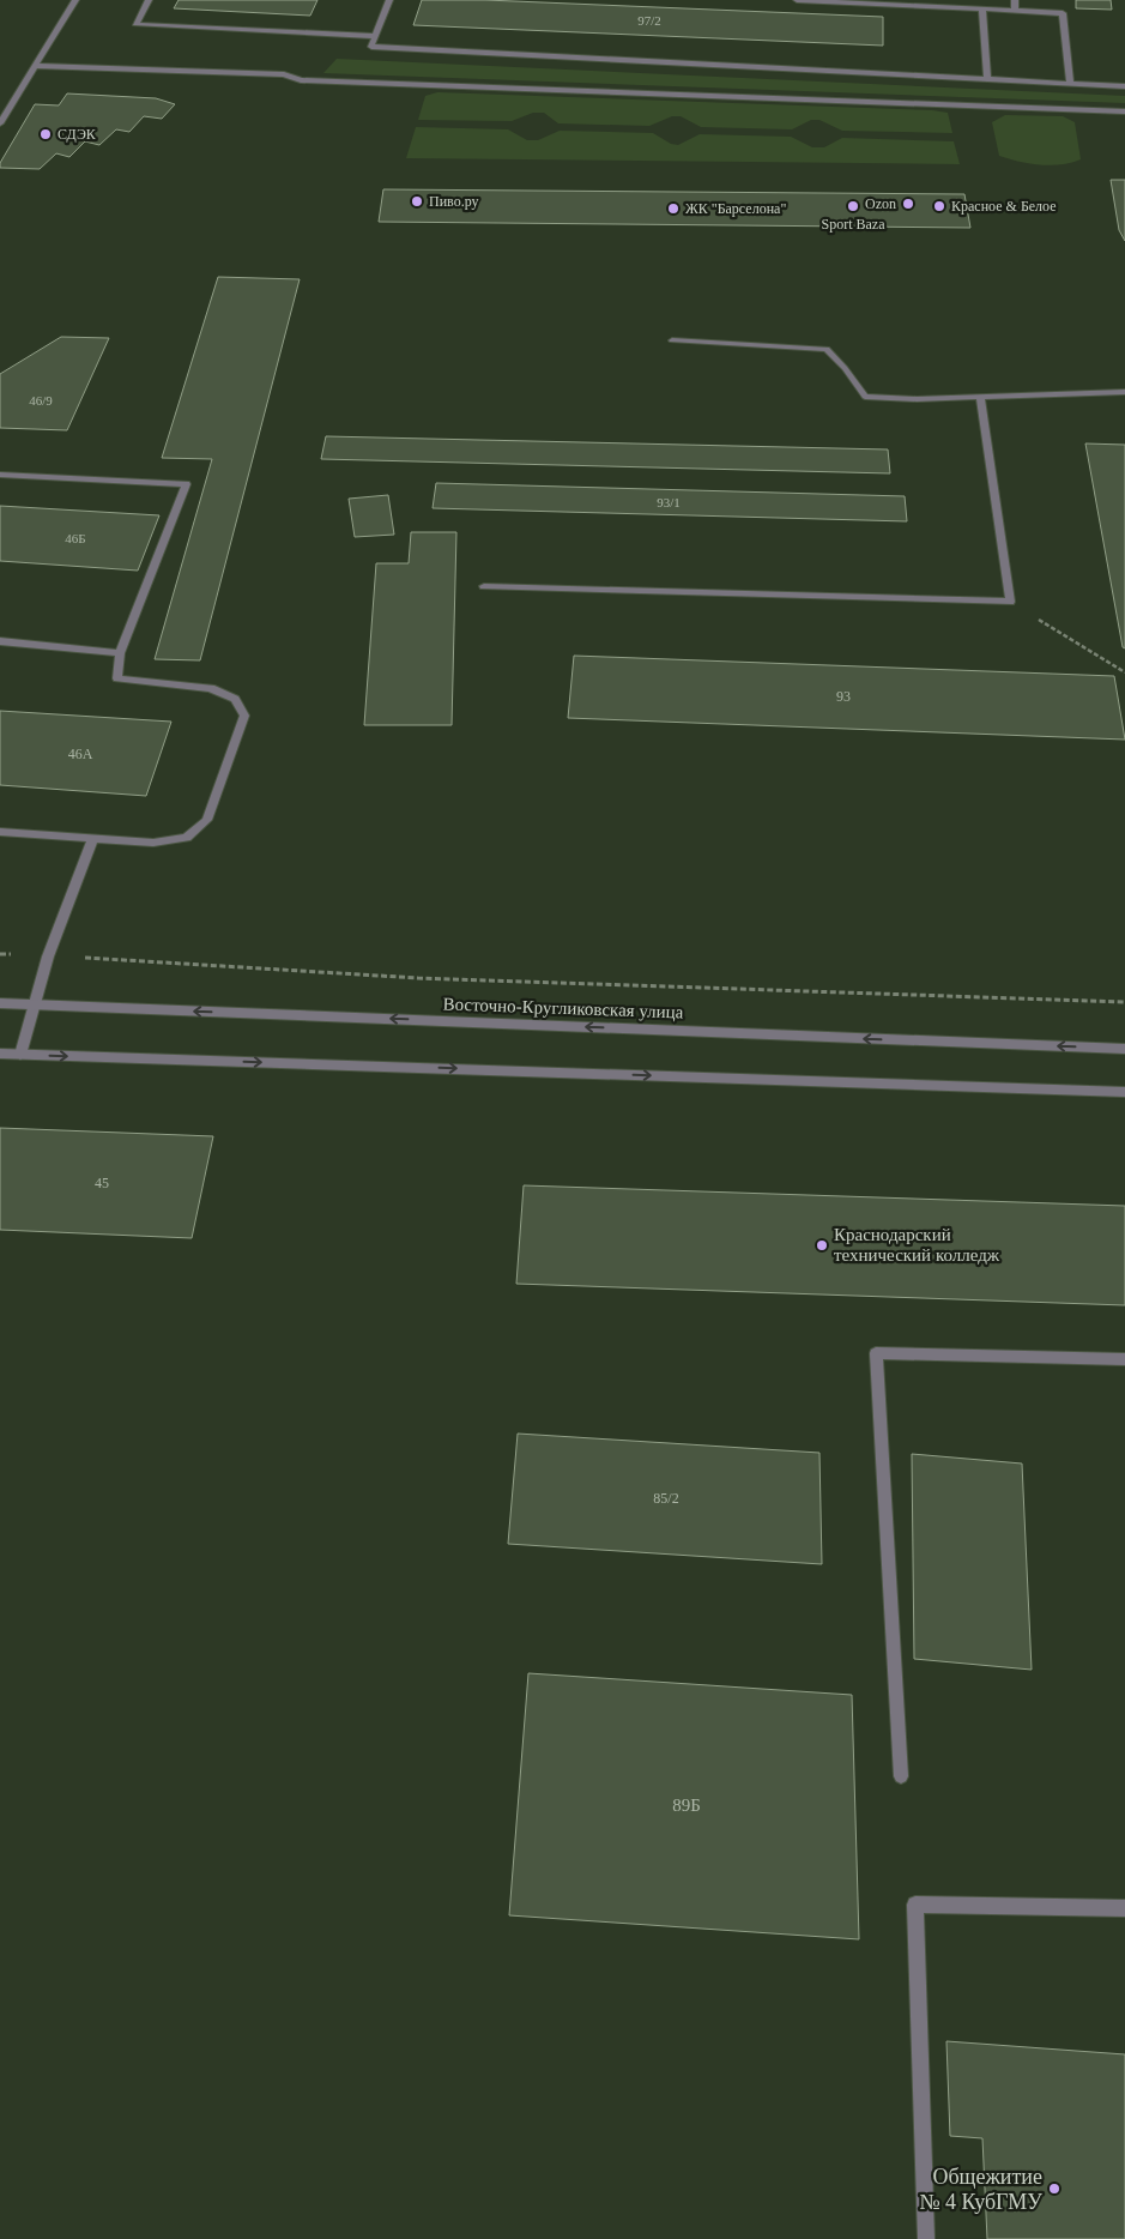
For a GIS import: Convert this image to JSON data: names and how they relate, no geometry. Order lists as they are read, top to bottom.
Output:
{
  "streets": {
    "street": ["Восточно-Кругликовская улица"]
  },
  "places": [
    "СДЭК",
    "Пиво.ру",
    "Ozon",
    "Sport Baza",
    "Красное & Белое",
    "ЖК \"Барселона\"",
    "Краснодарский технический колледж",
    "Общежитие № 4 КубГМУ"
  ],
  "house_numbers": [
    "97/2",
    "46/9",
    "93/1",
    "46Б",
    "93",
    "46А",
    "45",
    "85/2",
    "89Б"
  ]
}
